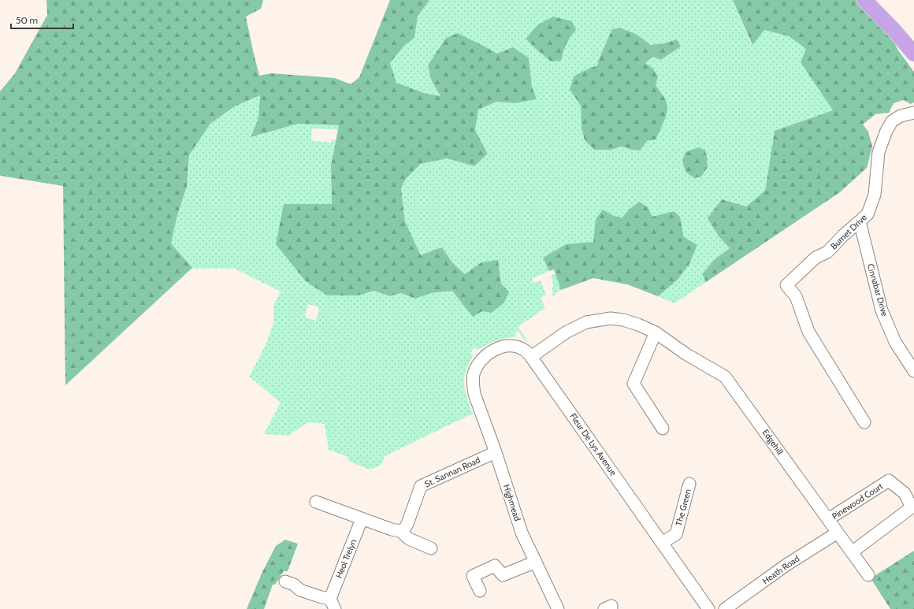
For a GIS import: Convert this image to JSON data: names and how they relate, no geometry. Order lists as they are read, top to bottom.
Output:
{
  "streets": {
    "street": [
      "Burnet Drive",
      "Cinnabar Drive",
      "Edgehill",
      "Fleur De Lys Avenue",
      "St. Sannan Road",
      "Pinewood Court",
      "Highmead",
      "The Green",
      "Heol Trelyn",
      "Heath Road"
    ]
  },
  "crossings": [
    ["Burnet Drive", "Cinnabar Drive"],
    ["Edgehill", "Fleur De Lys Avenue"],
    ["Edgehill", "Pinewood Court"],
    ["Edgehill", "Heath Road"],
    ["Fleur De Lys Avenue", "Highmead"],
    ["Fleur De Lys Avenue", "The Green"],
    ["St. Sannan Road", "Highmead"]
  ],
  "scale_bar": "50 m"
}
